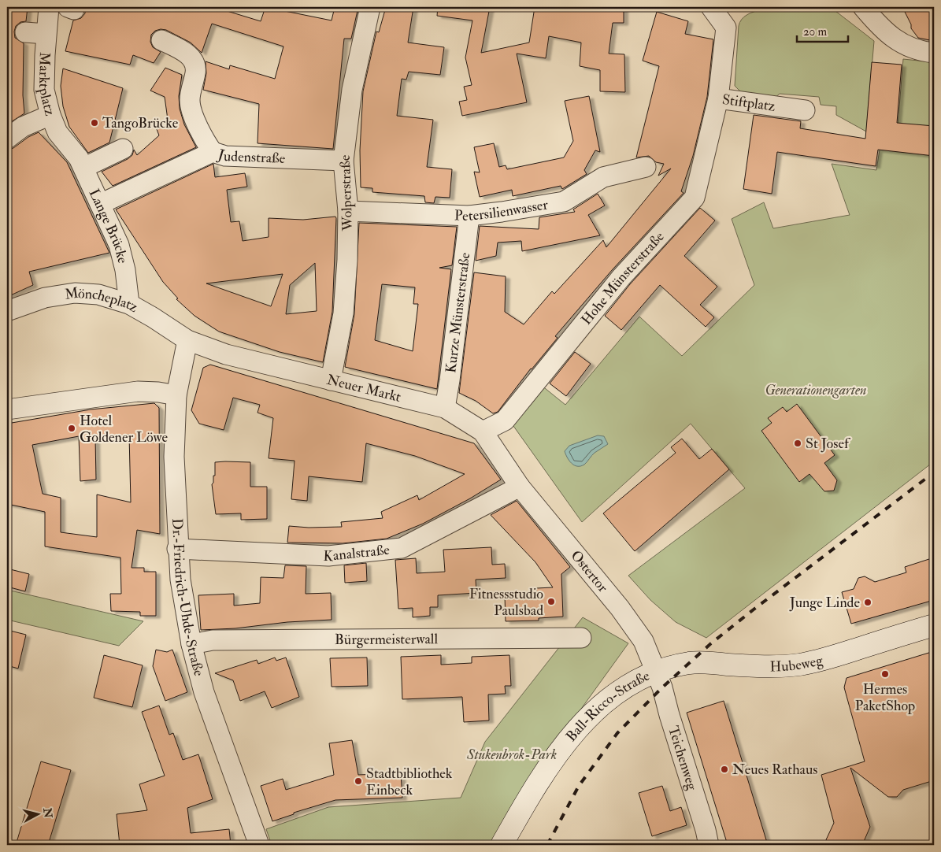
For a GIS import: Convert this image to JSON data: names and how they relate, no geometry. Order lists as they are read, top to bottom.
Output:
{
  "streets": {
    "street": [
      "Marktplatz",
      "Stiftplatz",
      "Judenstraße",
      "Wolperstraße",
      "Petersilienwasser",
      "Lange Brücke",
      "Hohe Münsterstraße",
      "Möncheplatz",
      "Kurze Münsterstraße",
      "Neuer Markt",
      "Kanalstraße",
      "Ostertor",
      "Dr.-Friedrich-Uhde-Straße",
      "Bürgermeisterwall",
      "Hubeweg",
      "Ball-Ricco-Straße",
      "Teichenweg"
    ]
  },
  "crossings": [
    ["Marktplatz", "Lange Brücke"],
    ["Stiftplatz", "Hohe Münsterstraße"],
    ["Judenstraße", "Wolperstraße"],
    ["Judenstraße", "Lange Brücke"],
    ["Wolperstraße", "Petersilienwasser"],
    ["Wolperstraße", "Neuer Markt"],
    ["Petersilienwasser", "Kurze Münsterstraße"],
    ["Lange Brücke", "Möncheplatz"],
    ["Hohe Münsterstraße", "Neuer Markt"],
    ["Möncheplatz", "Neuer Markt"],
    ["Möncheplatz", "Dr.-Friedrich-Uhde-Straße"],
    ["Kurze Münsterstraße", "Neuer Markt"],
    ["Neuer Markt", "Kanalstraße"],
    ["Neuer Markt", "Ostertor"],
    ["Neuer Markt", "Dr.-Friedrich-Uhde-Straße"],
    ["Kanalstraße", "Ostertor"],
    ["Kanalstraße", "Dr.-Friedrich-Uhde-Straße"],
    ["Ostertor", "Hubeweg"],
    ["Ostertor", "Ball-Ricco-Straße"],
    ["Ostertor", "Teichenweg"],
    ["Dr.-Friedrich-Uhde-Straße", "Bürgermeisterwall"],
    ["Hubeweg", "Ball-Ricco-Straße"],
    ["Hubeweg", "Teichenweg"],
    ["Ball-Ricco-Straße", "Teichenweg"]
  ],
  "parks": ["Generationengarten", "Stukenbrok-Park"],
  "places": [
    "TangoBrücke",
    "Hotel Goldener Löwe",
    "St Josef",
    "Fitnessstudio Paulsbad",
    "Junge Linde",
    "Hermes PaketShop",
    "Neues Rathaus",
    "Stadtbibliothek Einbeck"
  ],
  "scale_bar": "20 m",
  "north": "right"
}
